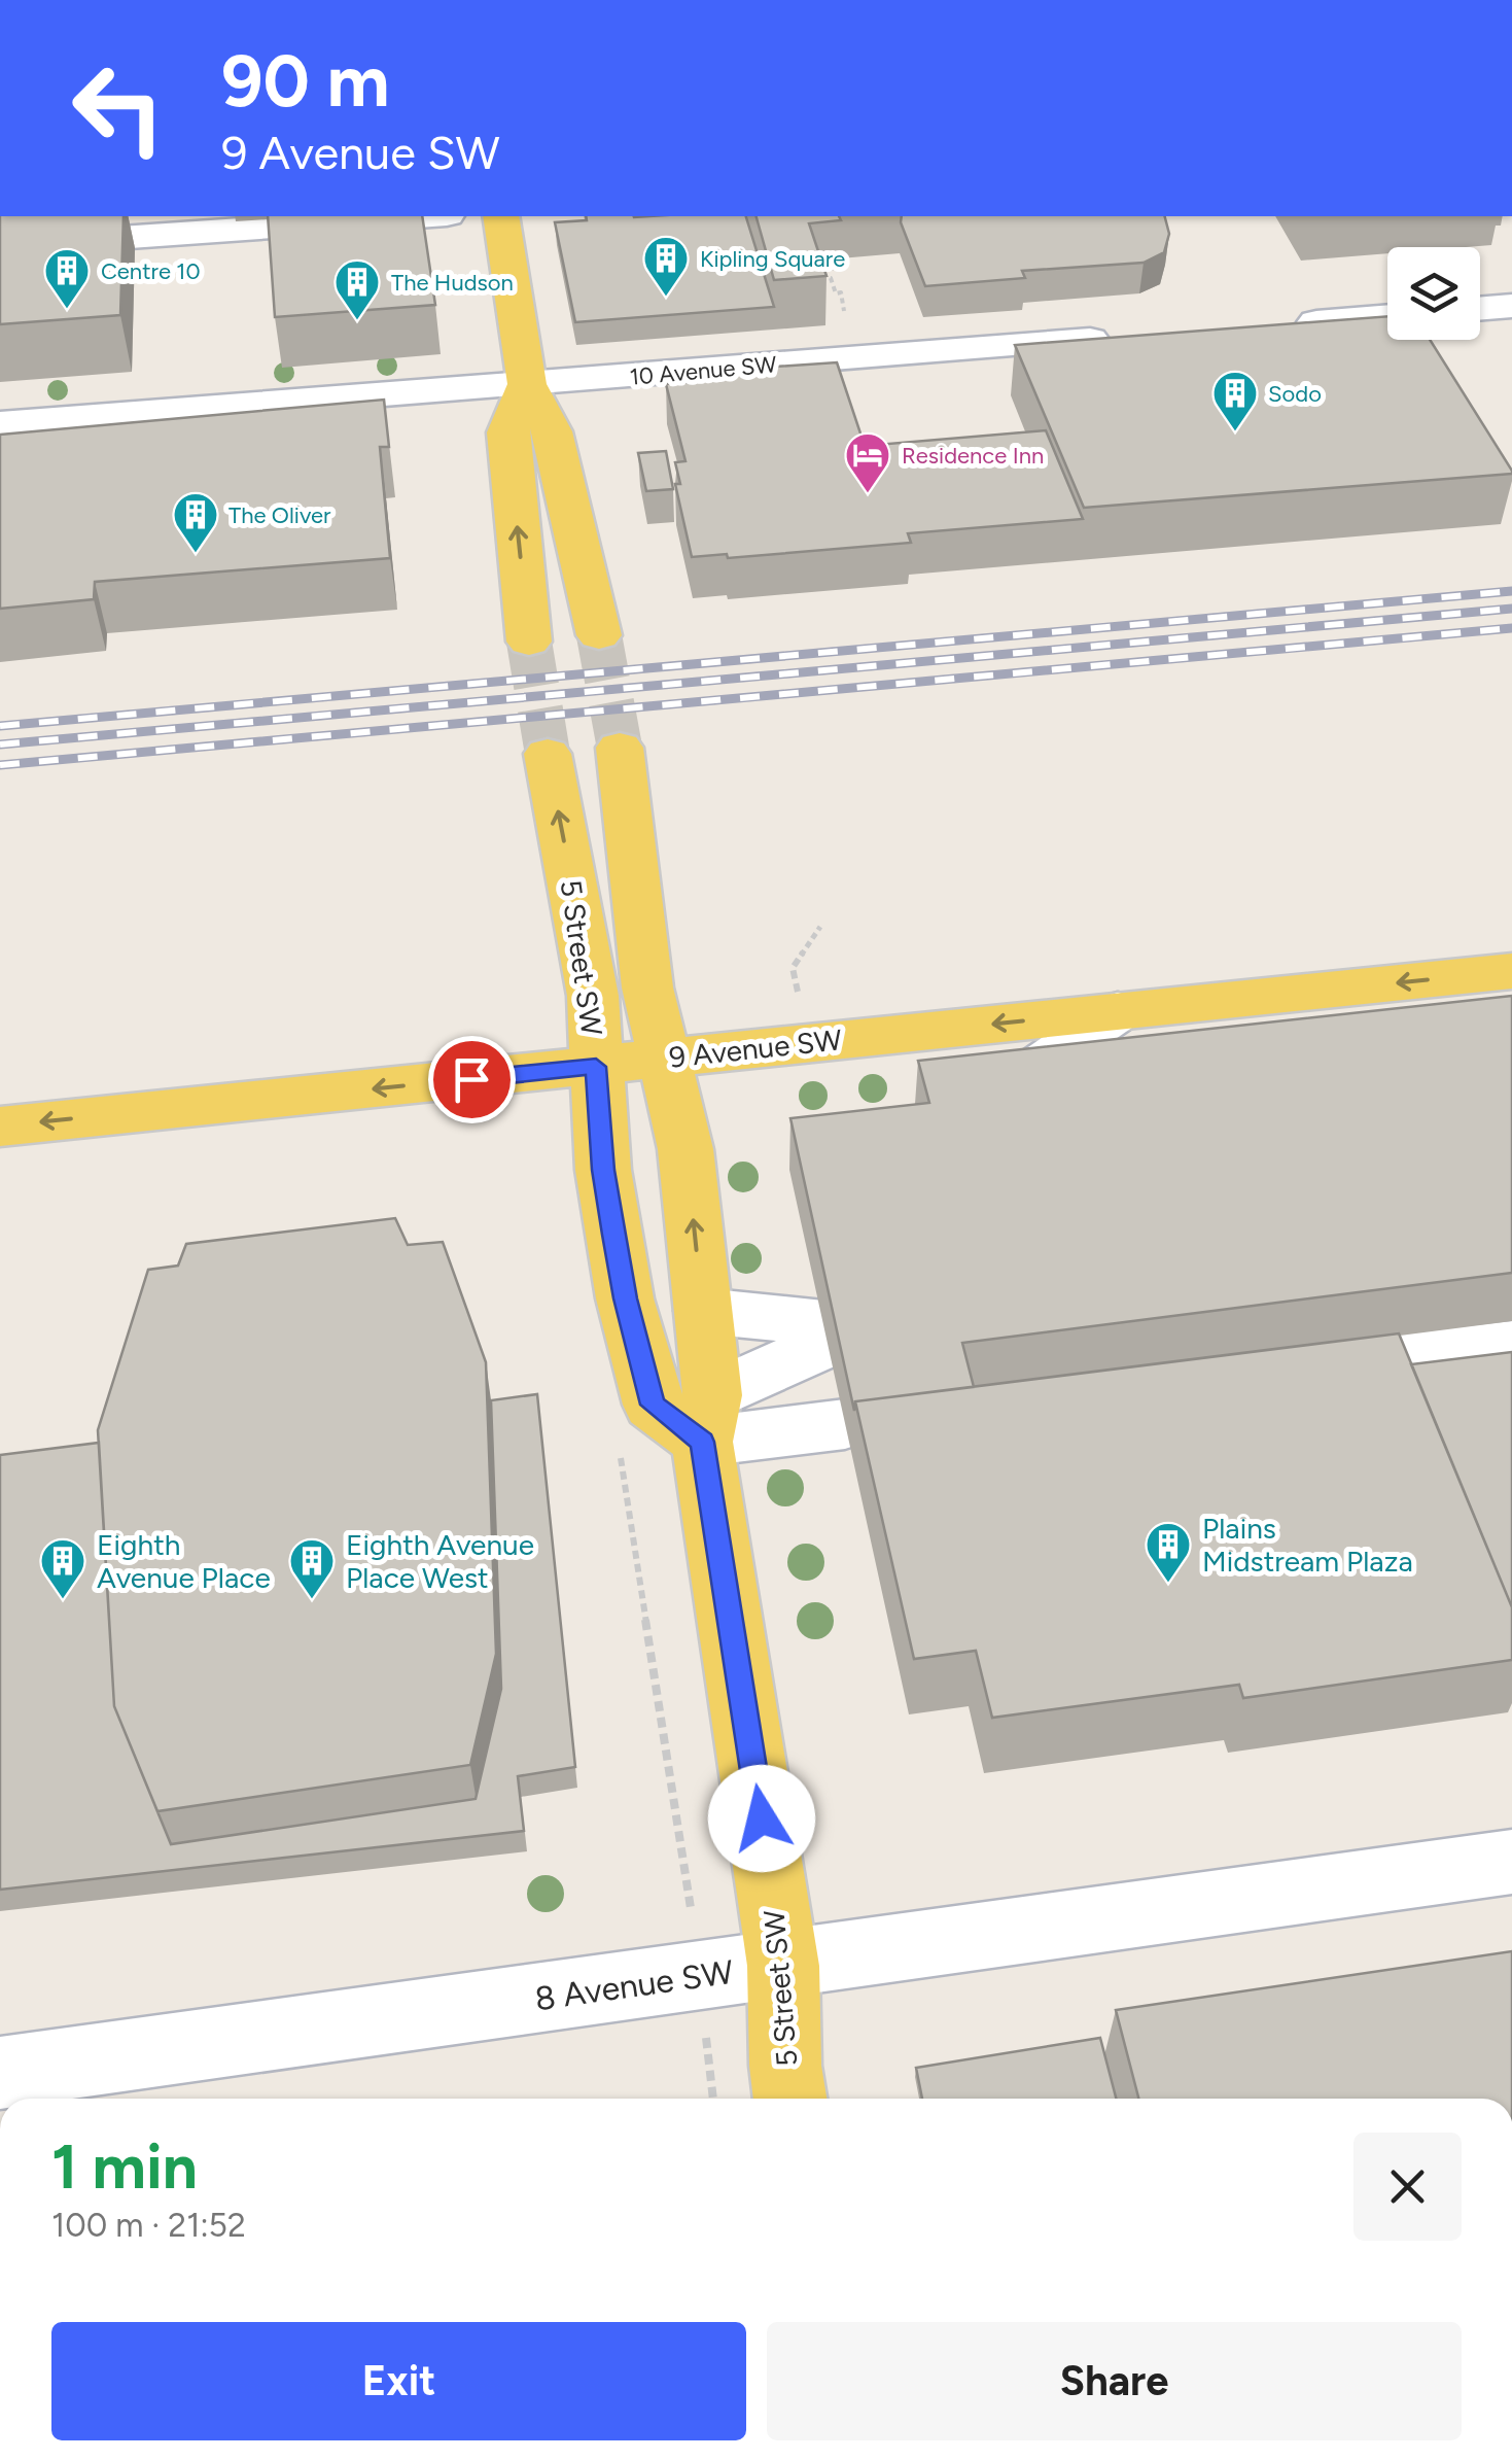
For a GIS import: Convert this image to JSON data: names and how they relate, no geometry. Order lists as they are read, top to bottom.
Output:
{
  "streets": {
    "main road": ["5 Street SW", "9 Avenue SW"],
    "street": ["10 Avenue SW", "8 Avenue SW"]
  },
  "crossings": [
    ["5 Street SW", "9 Avenue SW"],
    ["5 Street SW", "8 Avenue SW"]
  ],
  "one_way": ["9 Avenue SW"],
  "places": {
    "building": [
      "Kipling Square",
      "Centre 10",
      "The Hudson",
      "Sodo",
      "The Oliver",
      "Plains Midstream Plaza",
      "Eighth Avenue Place",
      "Eighth Avenue Place West"
    ],
    "hotel": ["Residence Inn"]
  },
  "page": {
    "turn": ["90 m", "9 Avenue SW"],
    "heading": ["1 min", "100 m · 21:52"],
    "buttons": ["Exit", "Share"]
  }
}
